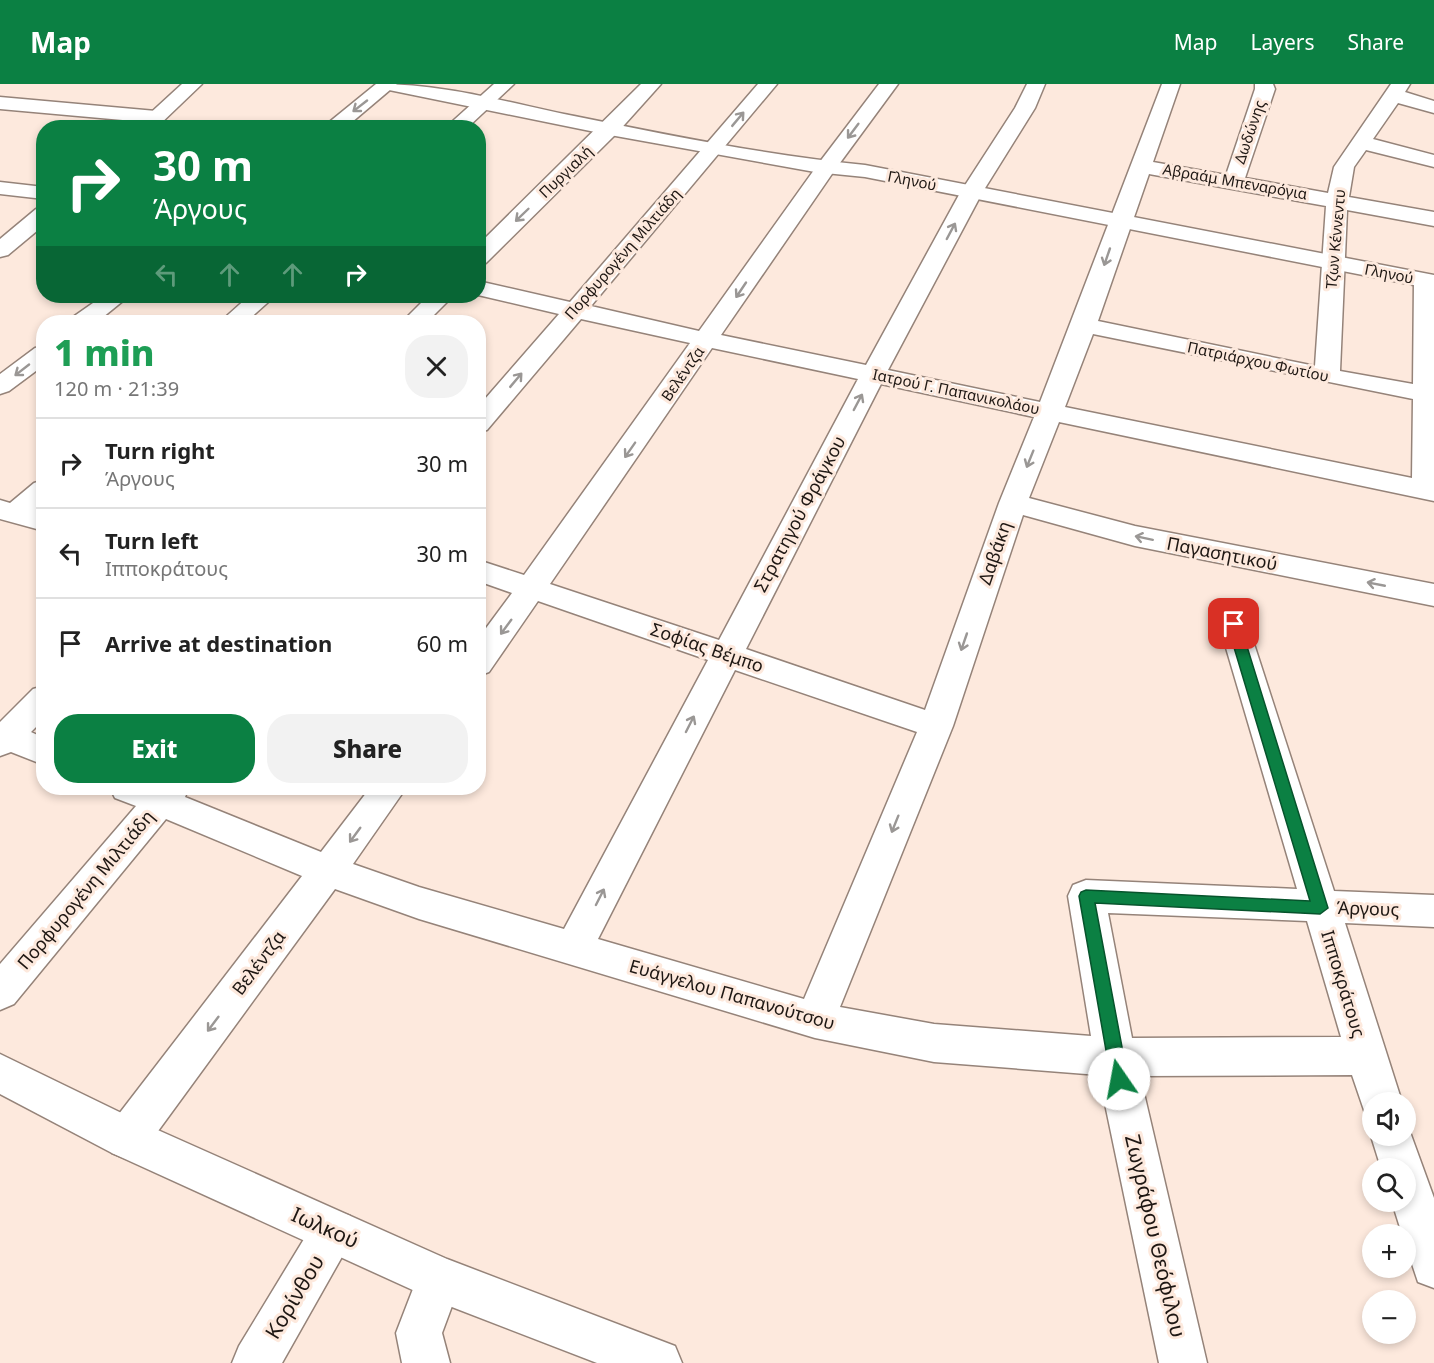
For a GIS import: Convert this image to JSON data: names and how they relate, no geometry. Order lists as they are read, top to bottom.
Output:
{
  "streets": {
    "street": [
      "Δωδώνης",
      "Πυργιαλή",
      "Γληνού",
      "Αβραάμ Μπεναρόγια",
      "Τζων Κέννεντυ",
      "Πορφυρογένη Μιλτιάδη",
      "Πατριάρχου Φωτίου",
      "Βελέντζα",
      "Ιατρού Γ. Παπανικολάου",
      "Στρατηγού Φράγκου",
      "Δαβάκη",
      "Παγασητικού",
      "Σοφίας Βέμπο",
      "Άργους",
      "Ιπποκράτους",
      "Ευάγγελου Παπανούτσου",
      "Ιωλκού",
      "Ζωγράφου Θεόφιλου",
      "Κορίνθου"
    ]
  },
  "crossings": [
    ["Δωδώνης", "Αβραάμ Μπεναρόγια"],
    ["Πυργιαλή", "Γληνού"],
    ["Γληνού", "Τζων Κέννεντυ"],
    ["Γληνού", "Πορφυρογένη Μιλτιάδη"],
    ["Γληνού", "Βελέντζα"],
    ["Γληνού", "Στρατηγού Φράγκου"],
    ["Γληνού", "Δαβάκη"],
    ["Αβραάμ Μπεναρόγια", "Τζων Κέννεντυ"],
    ["Αβραάμ Μπεναρόγια", "Δαβάκη"],
    ["Τζων Κέννεντυ", "Πατριάρχου Φωτίου"],
    ["Πορφυρογένη Μιλτιάδη", "Ιατρού Γ. Παπανικολάου"],
    ["Πατριάρχου Φωτίου", "Δαβάκη"],
    ["Βελέντζα", "Ιατρού Γ. Παπανικολάου"],
    ["Βελέντζα", "Σοφίας Βέμπο"],
    ["Βελέντζα", "Ευάγγελου Παπανούτσου"],
    ["Βελέντζα", "Ιωλκού"],
    ["Ιατρού Γ. Παπανικολάου", "Στρατηγού Φράγκου"],
    ["Ιατρού Γ. Παπανικολάου", "Δαβάκη"],
    ["Στρατηγού Φράγκου", "Σοφίας Βέμπο"],
    ["Στρατηγού Φράγκου", "Ευάγγελου Παπανούτσου"],
    ["Δαβάκη", "Παγασητικού"],
    ["Δαβάκη", "Σοφίας Βέμπο"],
    ["Δαβάκη", "Ευάγγελου Παπανούτσου"],
    ["Άργους", "Ιπποκράτους"],
    ["Άργους", "Ζωγράφου Θεόφιλου"],
    ["Ιπποκράτους", "Ευάγγελου Παπανούτσου"],
    ["Ευάγγελου Παπανούτσου", "Ζωγράφου Θεόφιλου"],
    ["Ιωλκού", "Κορίνθου"]
  ],
  "one_way": [
    "Βελέντζα",
    "Στρατηγού Φράγκου",
    "Δαβάκη",
    "Παγασητικού"
  ],
  "page": {
    "header": "Map",
    "nav": ["Map", "Layers", "Share"],
    "turn": ["30 m", "Άργους"],
    "heading": ["1 min", "120 m · 21:39"],
    "list": [
      {
        "name": "Turn right",
        "note": "Άργους",
        "value": "30 m"
      },
      {
        "name": "Turn left",
        "note": "Ιπποκράτους",
        "value": "30 m"
      },
      {
        "name": "Arrive at destination",
        "value": "60 m"
      }
    ],
    "buttons": ["Exit", "Share"],
    "map_buttons": ["+", "−"]
  }
}
